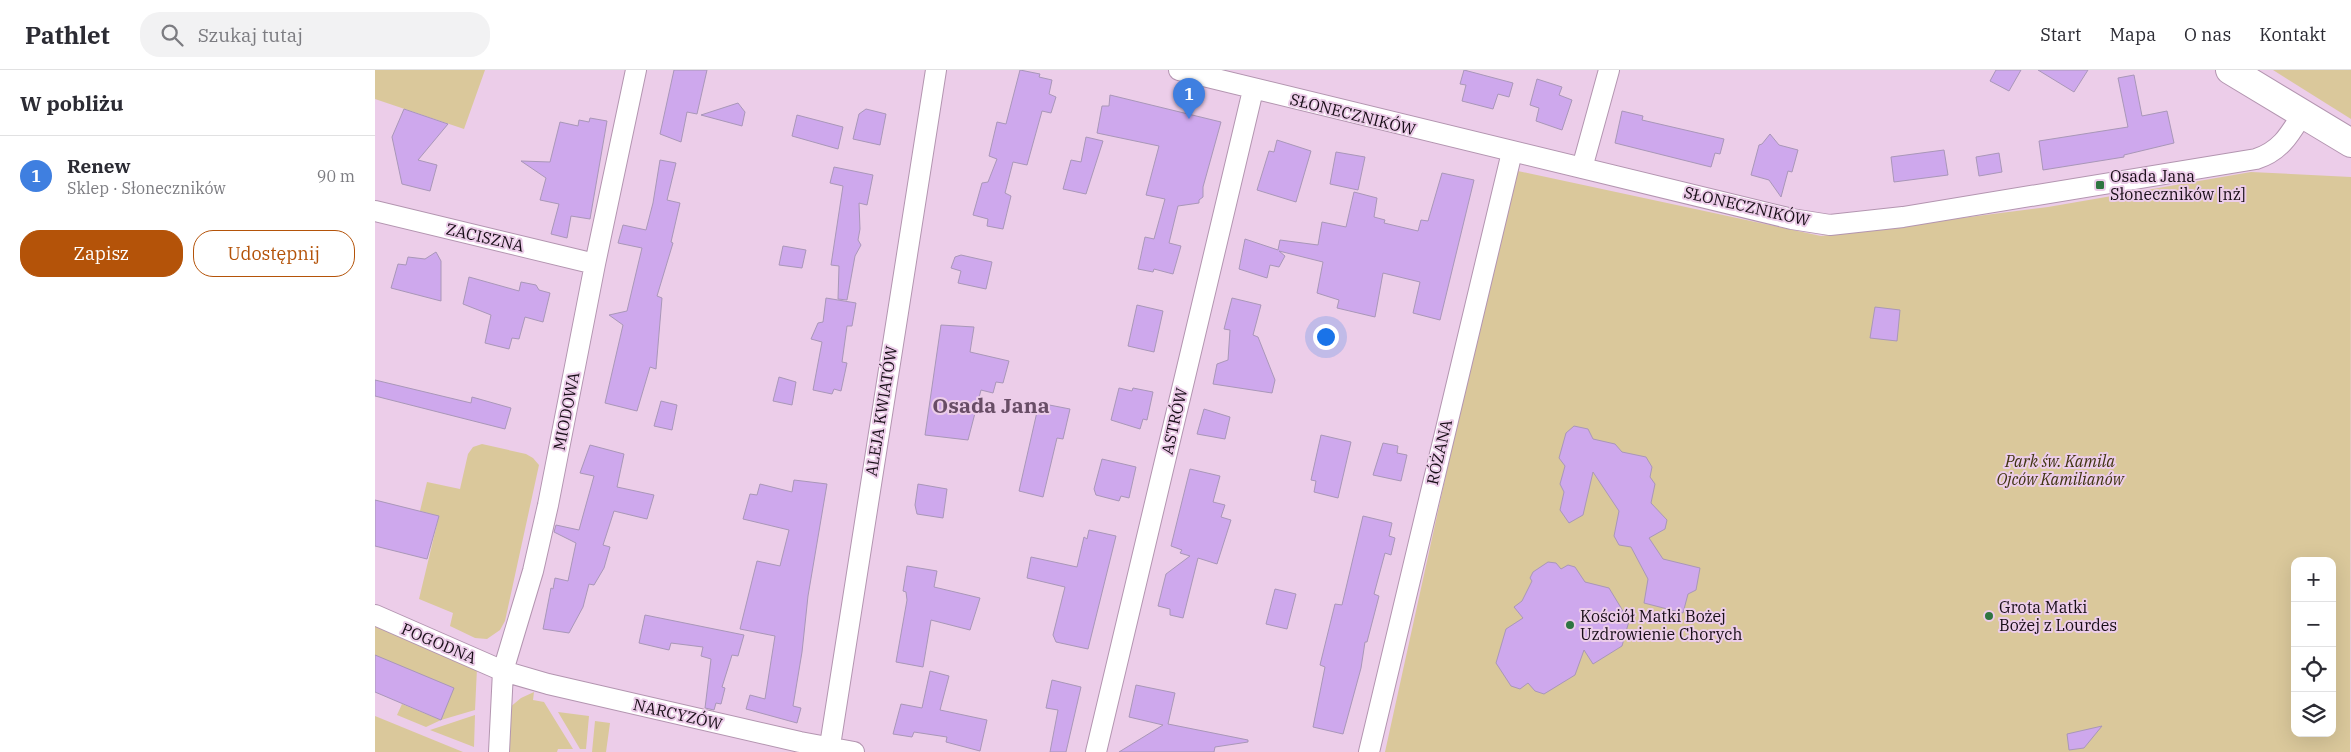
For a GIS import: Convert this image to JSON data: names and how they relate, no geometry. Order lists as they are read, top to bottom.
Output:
{
  "streets": {
    "street": [
      "SŁONECZNIKÓW",
      "ZACISZNA",
      "MIODOWA",
      "ALEJA KWIATÓW",
      "ASTRÓW",
      "RÓŻANA",
      "POGODNA",
      "NARCYZÓW"
    ]
  },
  "crossings": [
    ["SŁONECZNIKÓW", "ASTRÓW"],
    ["SŁONECZNIKÓW", "RÓŻANA"],
    ["ZACISZNA", "MIODOWA"],
    ["MIODOWA", "POGODNA"],
    ["MIODOWA", "NARCYZÓW"],
    ["ALEJA KWIATÓW", "NARCYZÓW"],
    ["POGODNA", "NARCYZÓW"]
  ],
  "districts": ["Osada Jana"],
  "parks": ["Park św. Kamila Ojców Kamilianów"],
  "places": {
    "transit": ["Osada Jana Słoneczników [nż]"],
    "other": ["Grota Matki Bożej z Lourdes", "Kościół Matki Bożej Uzdrowienie Chorych"]
  },
  "page": {
    "header": "Pathlet",
    "search": "Szukaj tutaj",
    "nav": [
      "Start",
      "Mapa",
      "O nas",
      "Kontakt"
    ],
    "heading": "W pobliżu",
    "pins": "1",
    "list": [
      {
        "mark": "1",
        "name": "Renew",
        "note": "Sklep · Słoneczników",
        "value": "90 m"
      }
    ],
    "buttons": ["Zapisz", "Udostępnij"],
    "map_buttons": ["+", "−"]
  }
}
